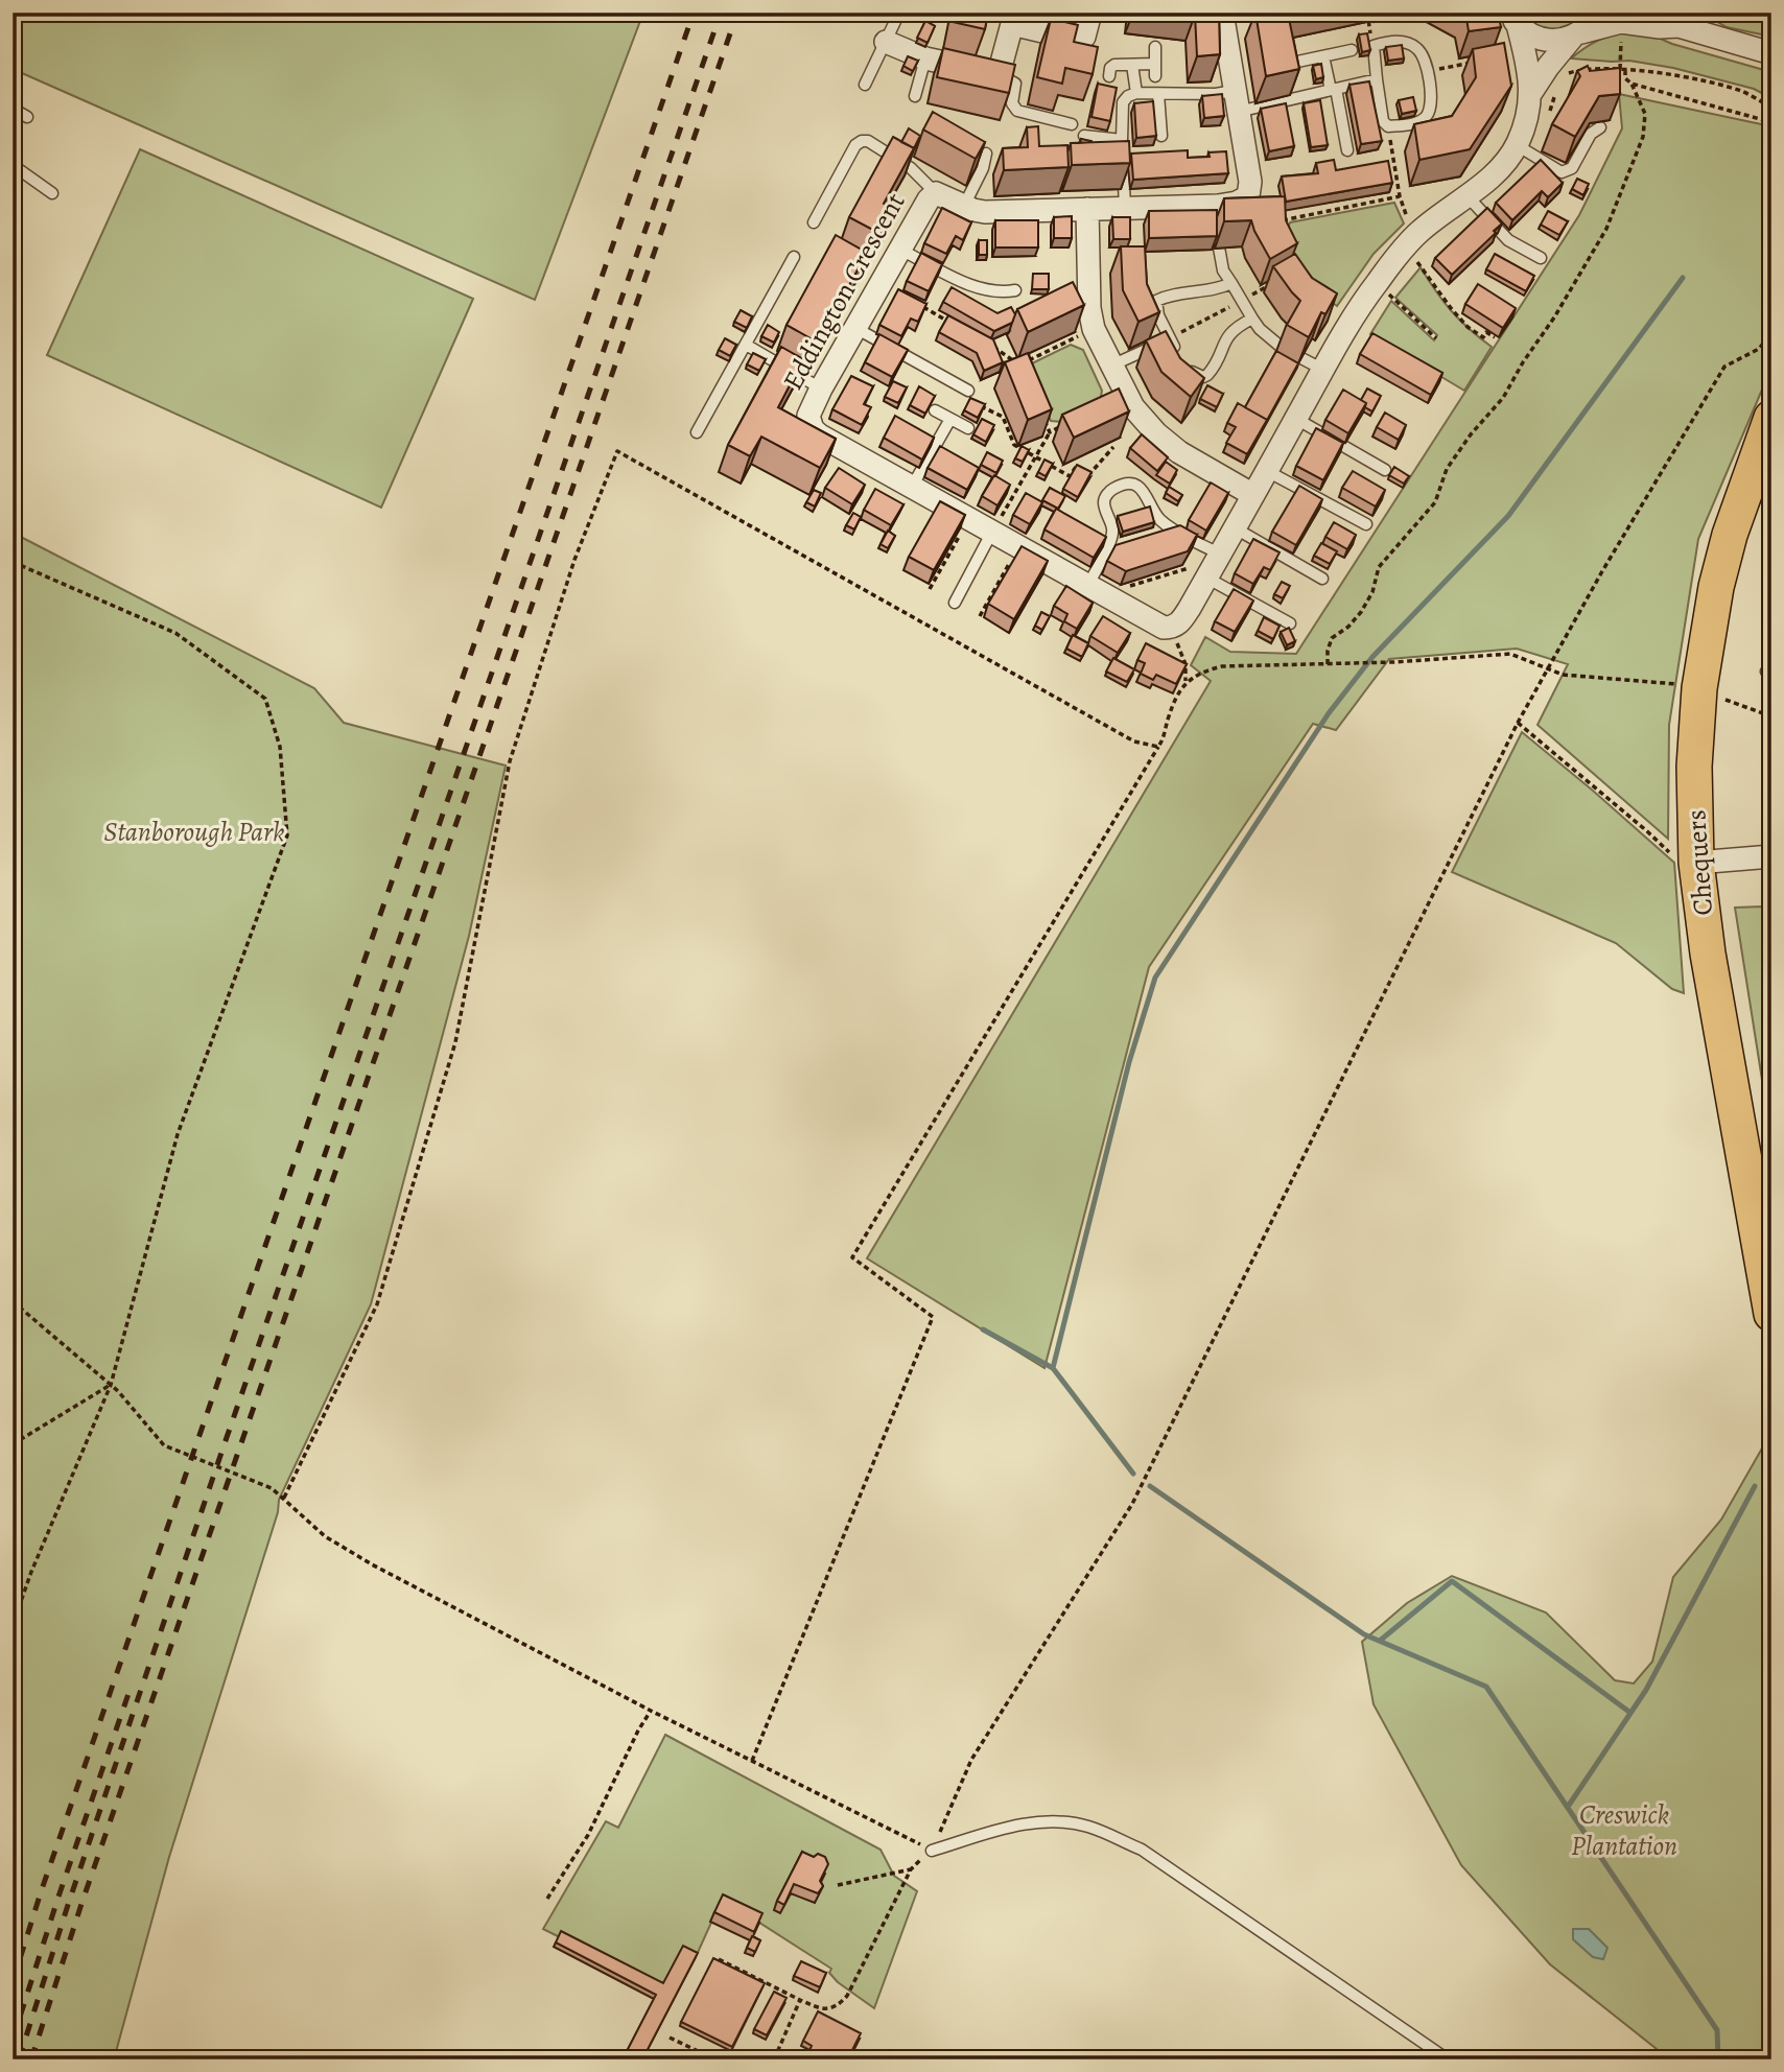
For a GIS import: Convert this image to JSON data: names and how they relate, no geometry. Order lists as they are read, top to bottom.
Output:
{
  "streets": {
    "main road": ["Chequers"],
    "street": ["Eddington Crescent"]
  },
  "parks": ["Stanborough Park", "Creswick Plantation"]
}
